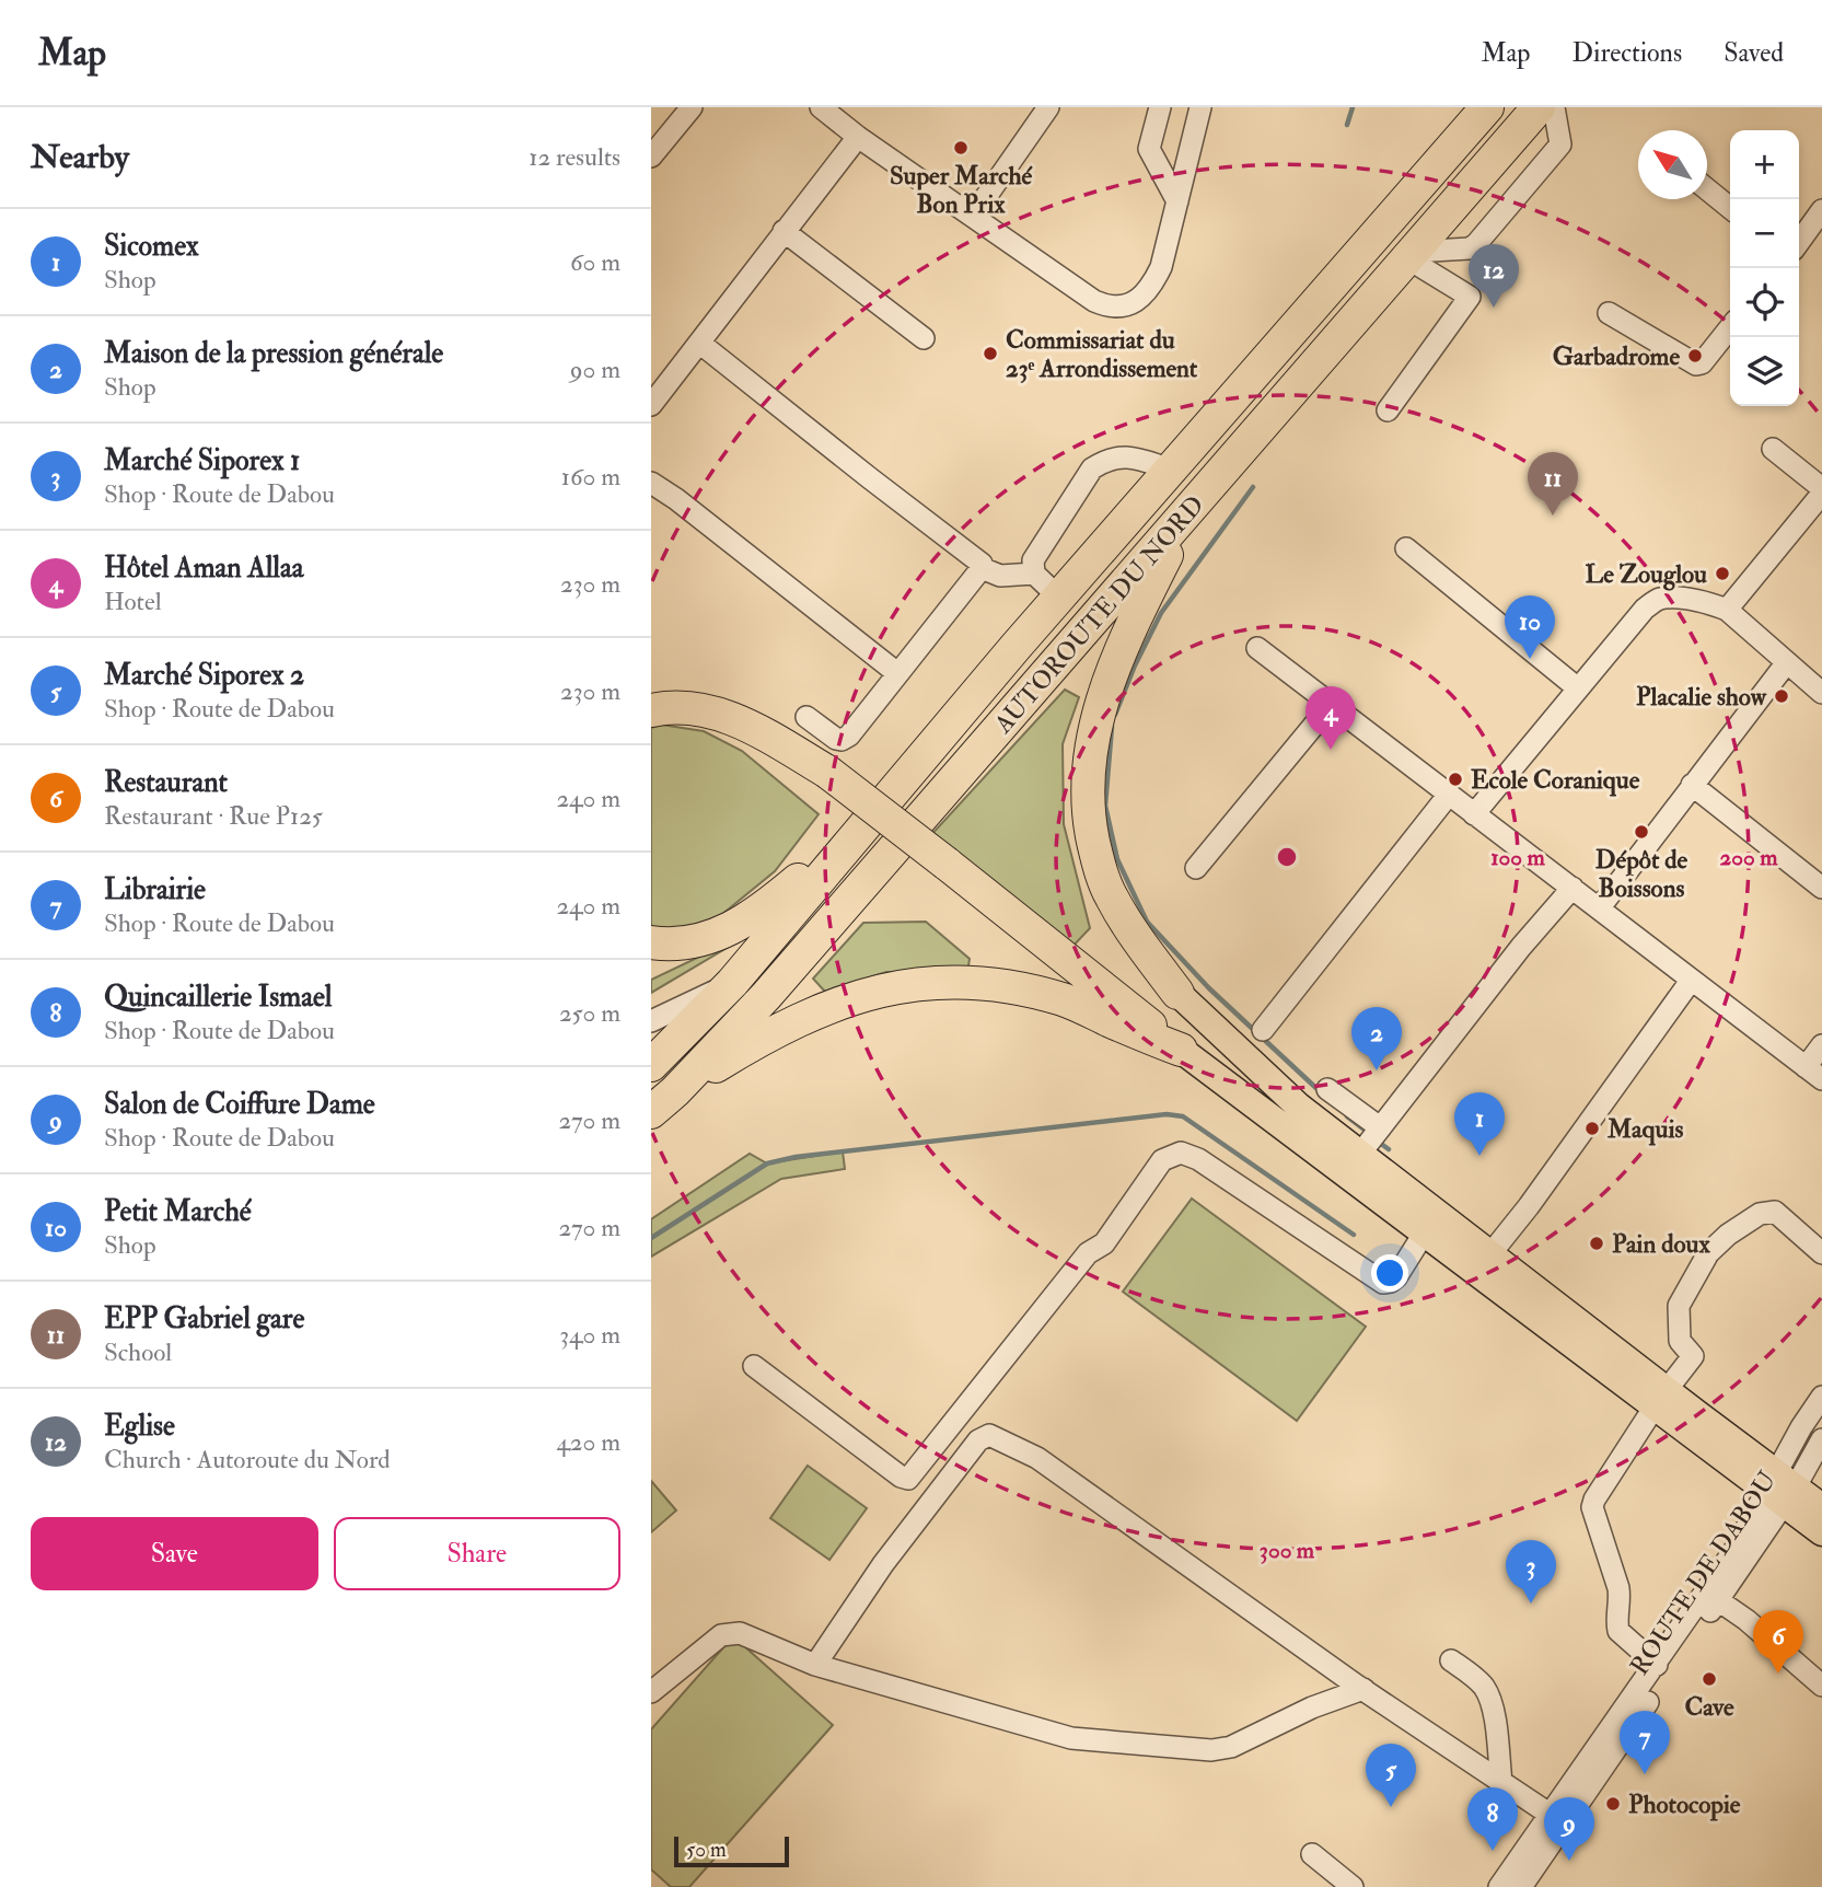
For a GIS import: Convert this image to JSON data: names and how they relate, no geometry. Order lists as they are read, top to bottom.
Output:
{
  "streets": {
    "highway": ["AUTOROUTE DU NORD"],
    "street": ["ROUTE DE DABOU"]
  },
  "places": [
    "Super Marché Bon Prix",
    "Commissariat du 23ᵉ Arrondissement",
    "Garbadrome",
    "Le Zouglou",
    "Placalie show",
    "Ecole Coranique",
    "Dépôt de Boissons",
    "Maquis",
    "Pain doux",
    "Cave",
    "Photocopie"
  ],
  "scale_bar": "50 m",
  "north": "top left",
  "page": {
    "header": "Map",
    "nav": ["Map", "Directions", "Saved"],
    "heading": ["Nearby", "12 results"],
    "map_buttons": ["+", "−"],
    "list": [
      {
        "mark": "1",
        "name": "Sicomex",
        "note": "Shop",
        "value": "60 m"
      },
      {
        "mark": "2",
        "name": "Maison de la pression générale",
        "note": "Shop",
        "value": "90 m"
      },
      {
        "mark": "3",
        "name": "Marché Siporex 1",
        "note": "Shop · Route de Dabou",
        "value": "160 m"
      },
      {
        "mark": "4",
        "name": "Hôtel Aman Allaa",
        "note": "Hotel",
        "value": "230 m"
      },
      {
        "mark": "5",
        "name": "Marché Siporex 2",
        "note": "Shop · Route de Dabou",
        "value": "230 m"
      },
      {
        "mark": "6",
        "name": "Restaurant",
        "note": "Restaurant · Rue P125",
        "value": "240 m"
      },
      {
        "mark": "7",
        "name": "Librairie",
        "note": "Shop · Route de Dabou",
        "value": "240 m"
      },
      {
        "mark": "8",
        "name": "Quincaillerie Ismael",
        "note": "Shop · Route de Dabou",
        "value": "250 m"
      },
      {
        "mark": "9",
        "name": "Salon de Coiffure Dame",
        "note": "Shop · Route de Dabou",
        "value": "270 m"
      },
      {
        "mark": "10",
        "name": "Petit Marché",
        "note": "Shop",
        "value": "270 m"
      },
      {
        "mark": "11",
        "name": "EPP Gabriel gare",
        "note": "School",
        "value": "340 m"
      },
      {
        "mark": "12",
        "name": "Eglise",
        "note": "Church · Autoroute du Nord",
        "value": "420 m"
      }
    ],
    "pins": [
      "12",
      "11",
      "10",
      "4",
      "2",
      "1",
      "3",
      "6",
      "7",
      "5",
      "8",
      "9"
    ],
    "buttons": ["Save", "Share"],
    "scale": "50 m"
  },
  "rings": ["100 m", "200 m", "300 m"]
}
